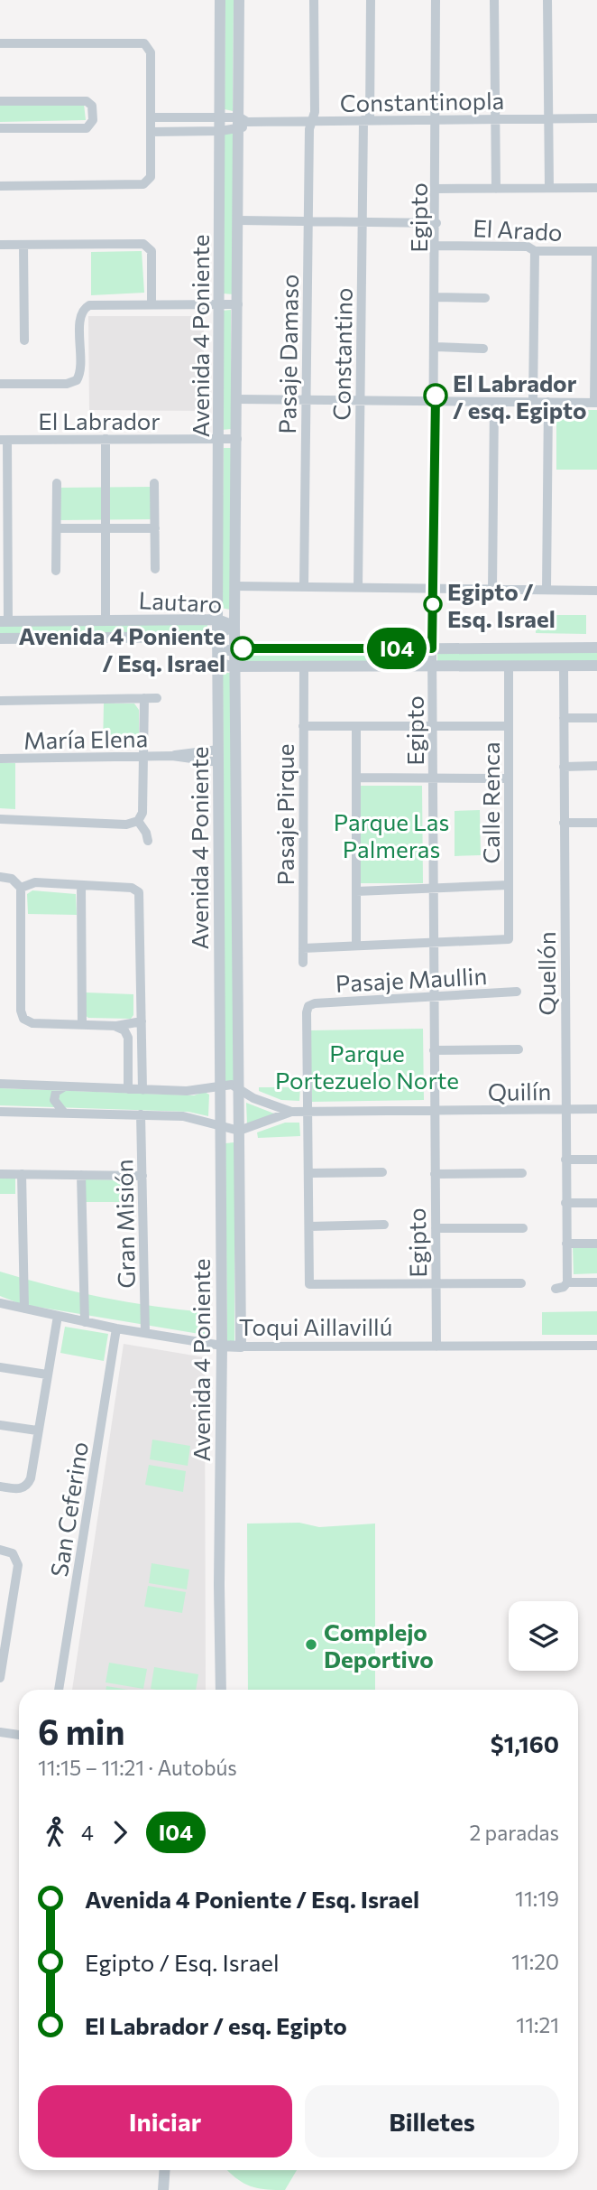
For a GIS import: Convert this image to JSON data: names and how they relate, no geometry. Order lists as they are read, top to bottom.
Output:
{
  "streets": {
    "street": [
      "Constantinopla",
      "Egipto",
      "El Arado",
      "Avenida 4 Poniente",
      "Pasaje Damaso",
      "Constantino",
      "El Labrador",
      "Lautaro",
      "María Elena",
      "Calle Renca",
      "Pasaje Pirque",
      "Quellón",
      "Pasaje Maullin",
      "Quilín",
      "Gran Misión",
      "Toqui Aillavillú",
      "San Ceferino"
    ]
  },
  "crossings": [
    ["Constantinopla", "Egipto"],
    ["Constantinopla", "Avenida 4 Poniente"],
    ["Constantinopla", "Pasaje Damaso"],
    ["Constantinopla", "Constantino"],
    ["Egipto", "El Arado"],
    ["Egipto", "Calle Renca"],
    ["Egipto", "Pasaje Maullin"],
    ["Egipto", "Quilín"],
    ["Egipto", "Toqui Aillavillú"],
    ["Avenida 4 Poniente", "El Labrador"],
    ["Avenida 4 Poniente", "Lautaro"],
    ["Avenida 4 Poniente", "María Elena"],
    ["Avenida 4 Poniente", "Quilín"],
    ["Avenida 4 Poniente", "Toqui Aillavillú"],
    ["Quellón", "Quilín"],
    ["Pasaje Maullin", "Quilín"],
    ["Gran Misión", "Toqui Aillavillú"],
    ["Toqui Aillavillú", "San Ceferino"]
  ],
  "parks": ["Parque Las Palmeras", "Parque Portezuelo Norte"],
  "places": [
    "El Labrador / esq. Egipto",
    "Egipto / Esq. Israel",
    "Avenida 4 Poniente / Esq. Israel",
    "Complejo Deportivo"
  ],
  "lines": ["bus line I04"],
  "page": {
    "on_map": "I04",
    "heading": ["6 min", "11:15 – 11:21 · Autobús", "$1,160"],
    "legs": ["4", "I04", "2 paradas"],
    "list": [
      {
        "name": "Avenida 4 Poniente / Esq. Israel",
        "value": "11:19"
      },
      {
        "name": "Egipto / Esq. Israel",
        "value": "11:20"
      },
      {
        "name": "El Labrador / esq. Egipto",
        "value": "11:21"
      }
    ],
    "buttons": ["Iniciar", "Billetes"]
  }
}
